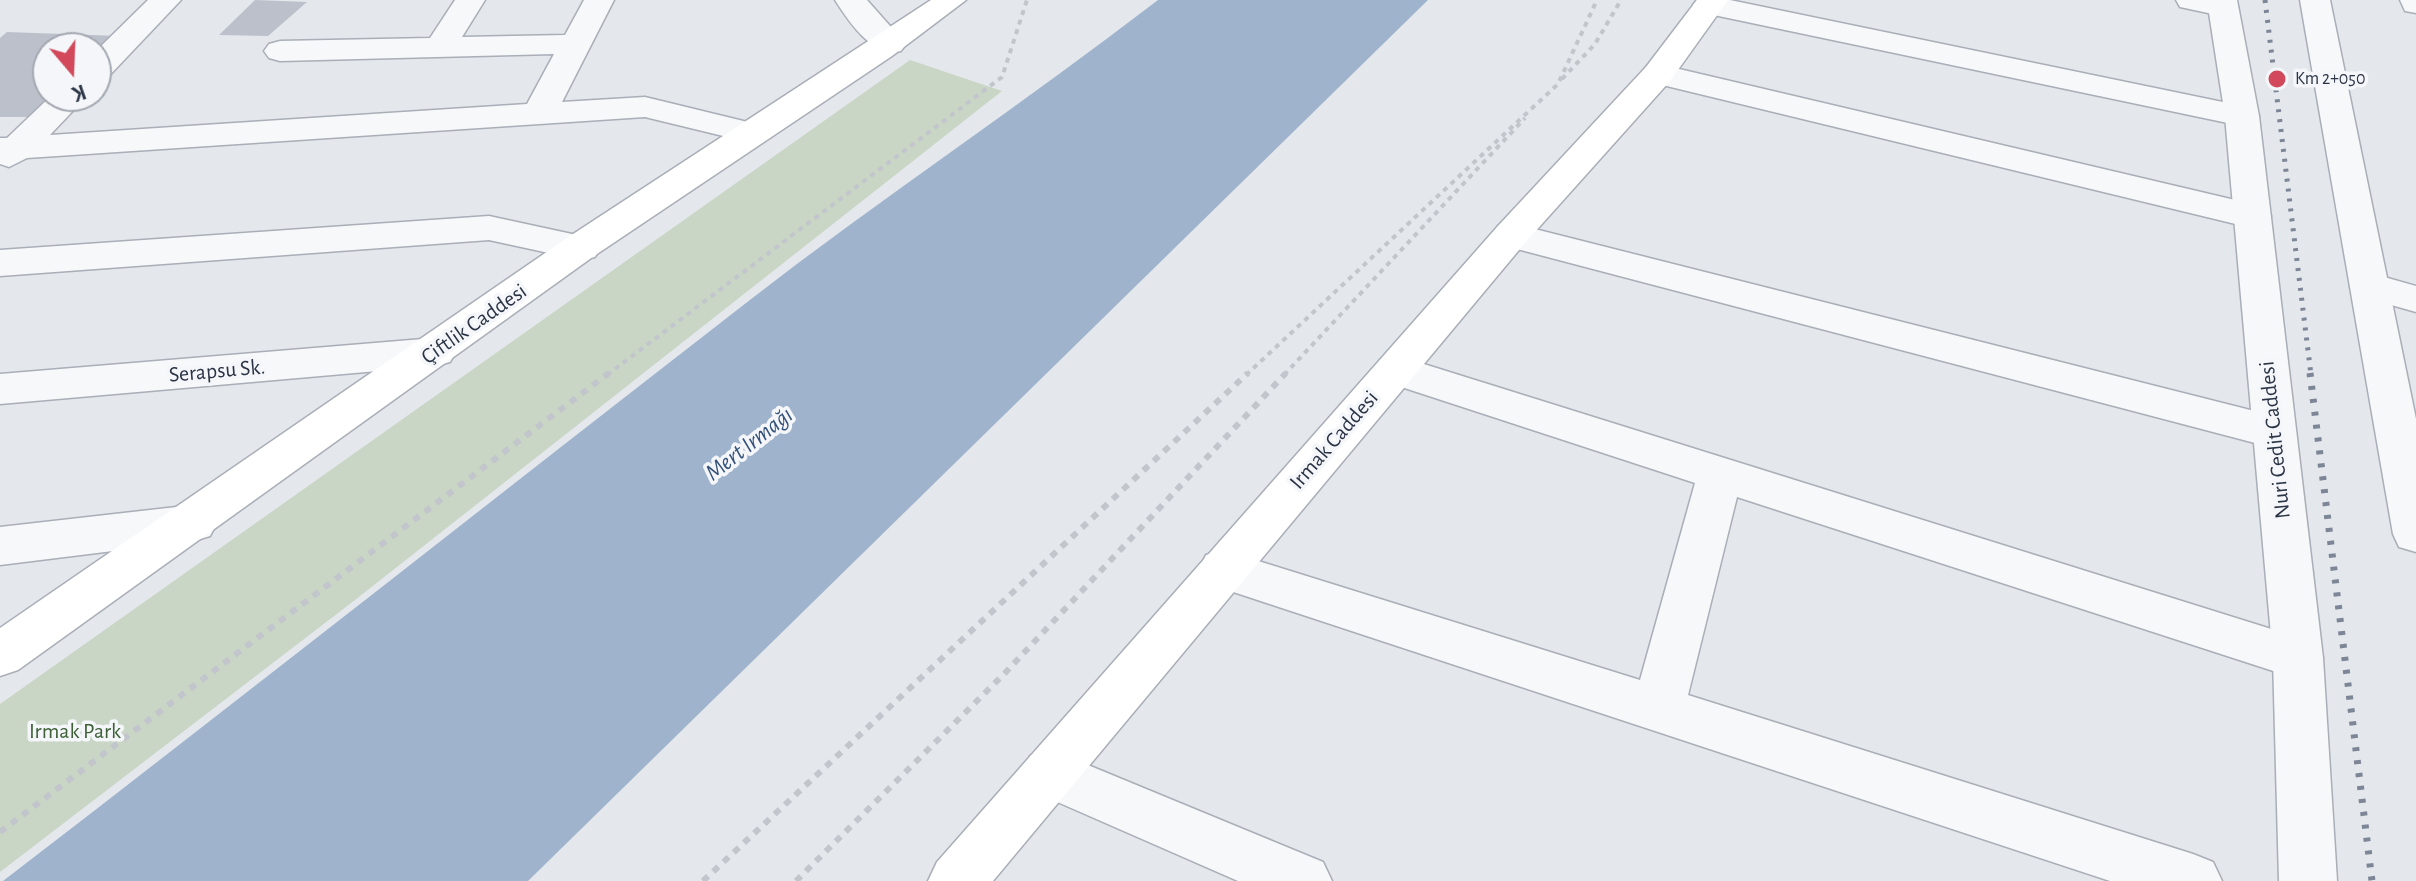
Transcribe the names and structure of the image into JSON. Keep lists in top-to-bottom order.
{
  "streets": {
    "main road": ["Çiftlik Caddesi", "Irmak Caddesi"],
    "street": ["Serapsu Sk.", "Nuri Cedit Caddesi"]
  },
  "crossings": [
    ["Çiftlik Caddesi", "Serapsu Sk."]
  ],
  "water": ["Mert Irmağı"],
  "parks": ["Irmak Park"],
  "places": ["Km 2+050"],
  "north": "bottom"
}
